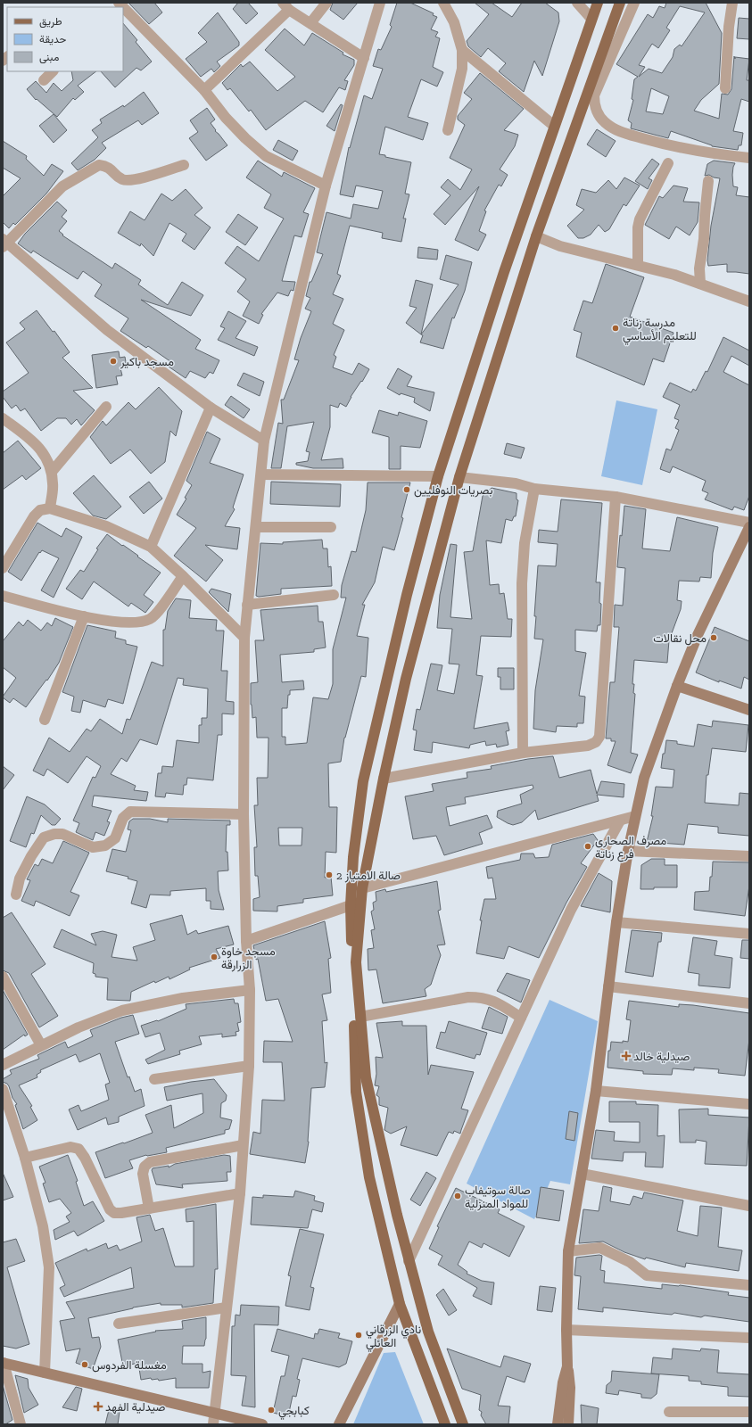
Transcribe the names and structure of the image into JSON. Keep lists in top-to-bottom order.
{
  "places": {
    "other": [
      "مدرسة زناتة للتعليم الأساسي",
      "مسجد باكير",
      "بصريات النوفليين",
      "محل نقالات",
      "مصرف الصحارى فرع زناتة",
      "صالة الامتياز 2",
      "مسجد خاوة الزرارقة",
      "صالة سوتيفاب للمواد المنزلية",
      "نادي الزرقاني العائلي",
      "مغسلة الفردوس",
      "كبابجي"
    ],
    "health": ["صيدلية خالد", "صيدلية الفهد"]
  },
  "legend": ["طريق", "حديقة", "مبنى"]
}
